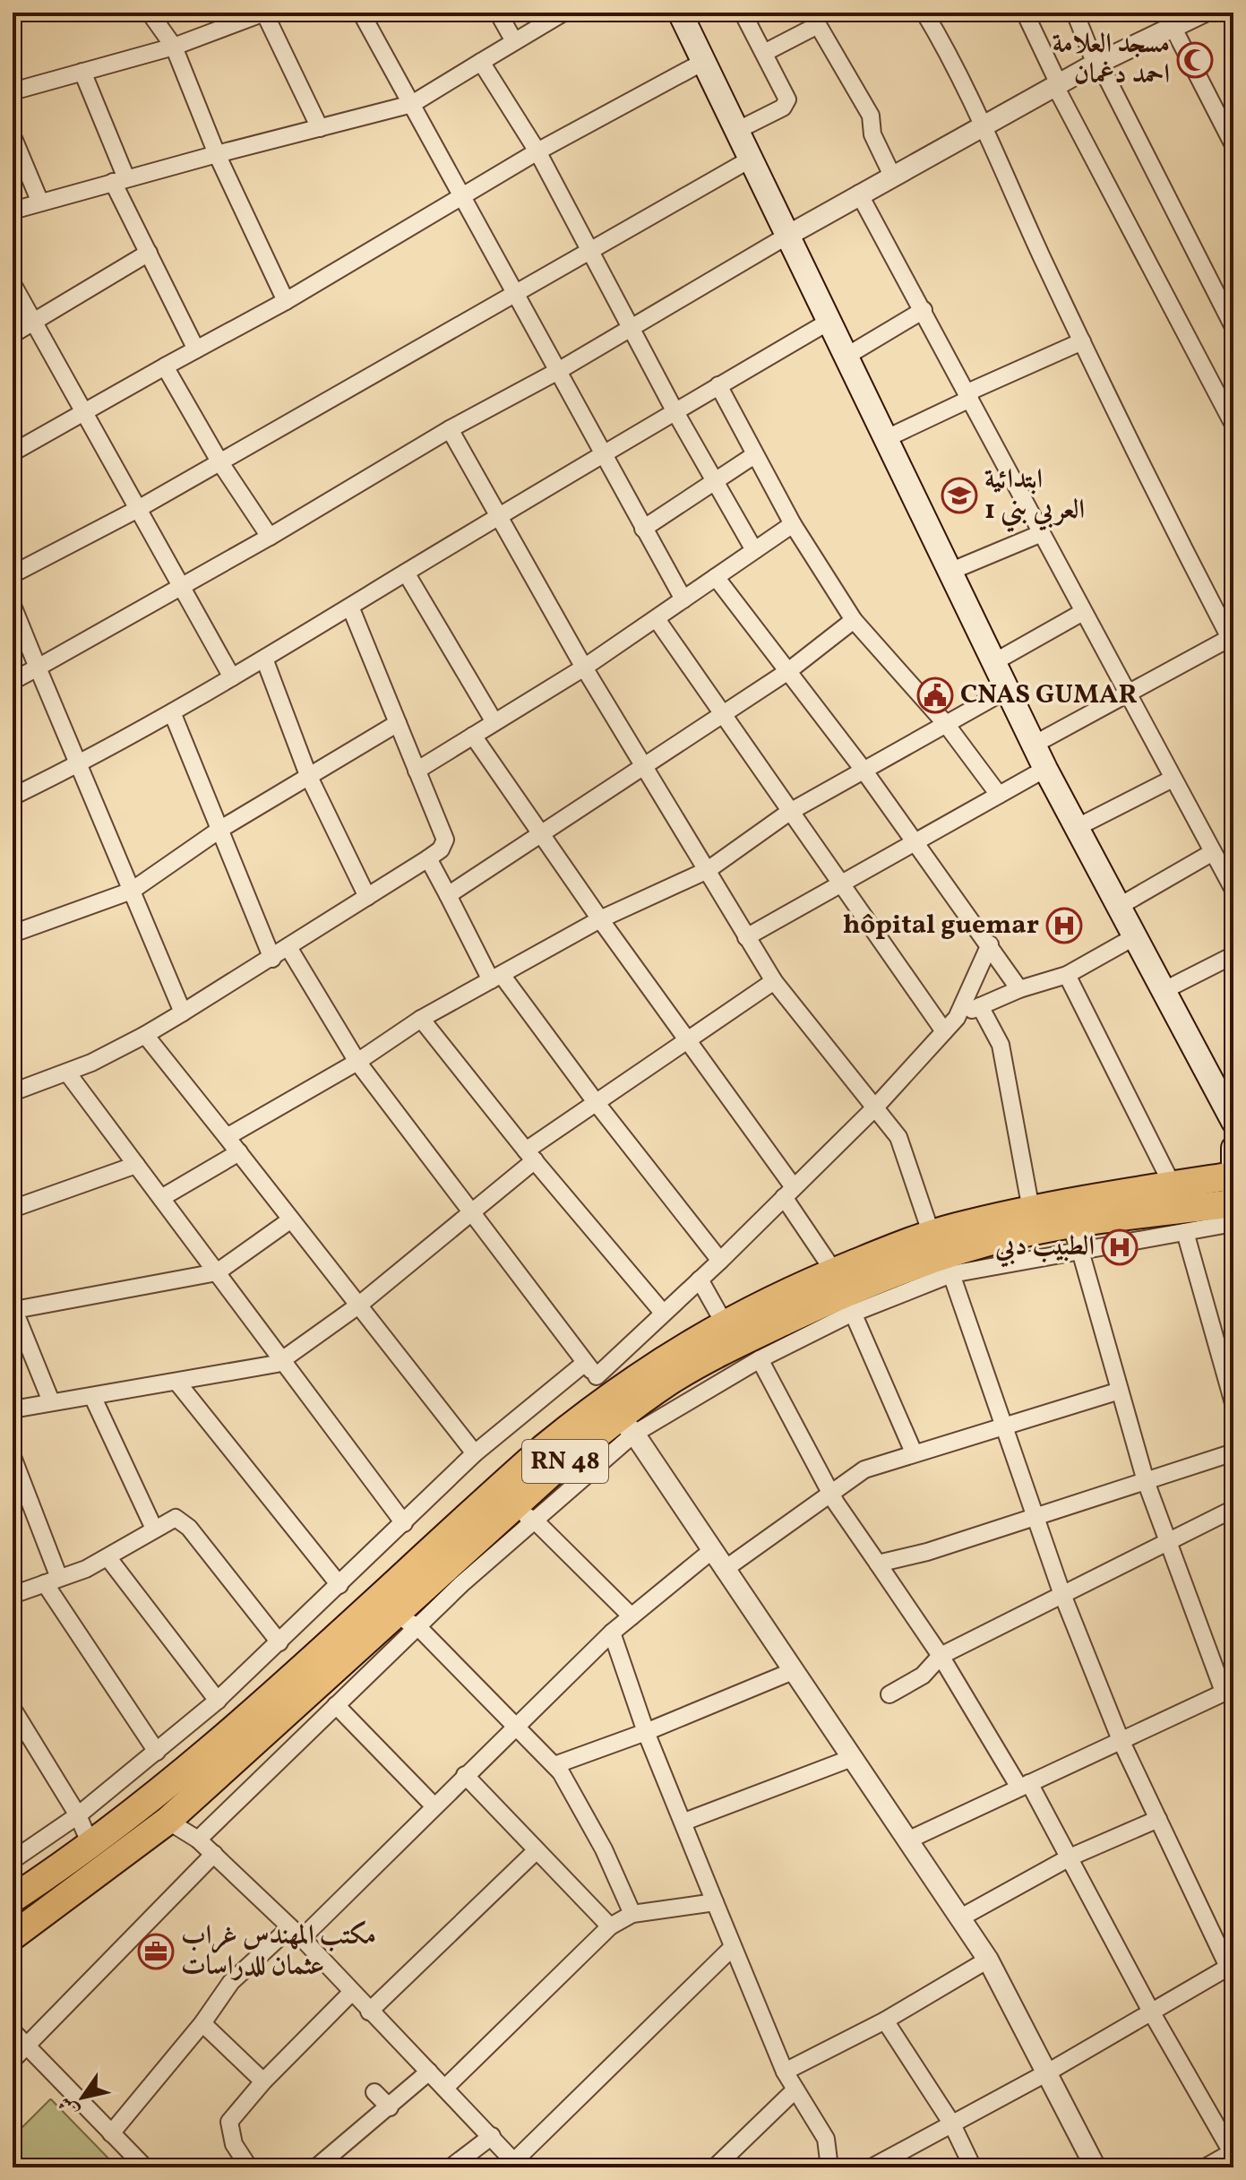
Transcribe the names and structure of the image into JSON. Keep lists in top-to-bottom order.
{
  "streets": {
    "highway": ["RN 48"]
  },
  "places": {
    "mosque": ["مسجد العلامة احمد دغمان"],
    "school or university": ["ابتدائية العربي بني 1"],
    "public building": ["CNAS GUMAR"],
    "hospital": ["hôpital guemar", "الطبيب دبي"],
    "office": ["مكتب المهندس غراب عثمان للدراسات"]
  },
  "north": "bottom left"
}
